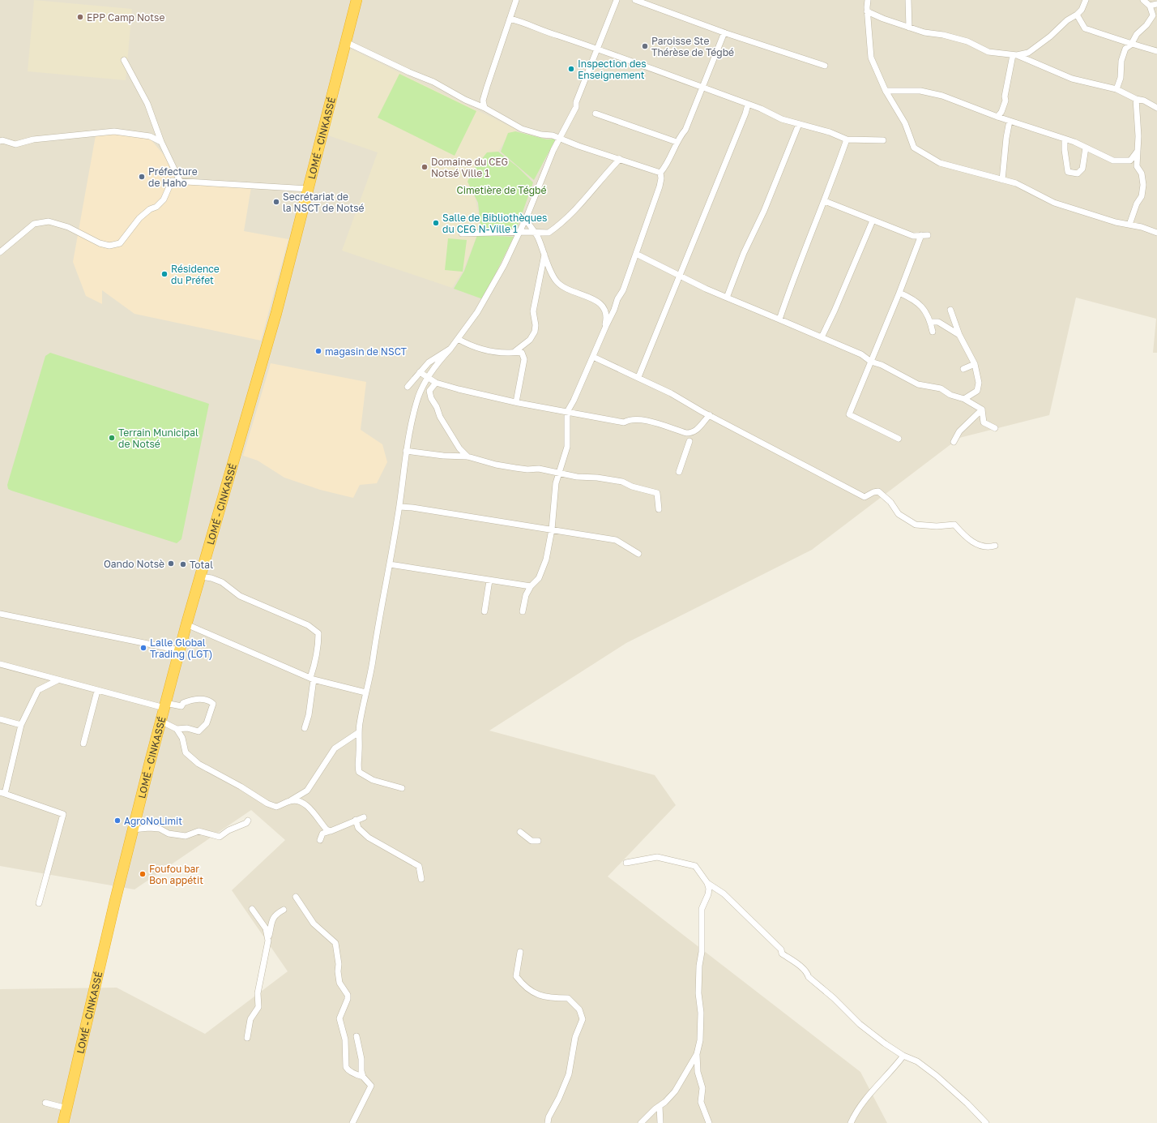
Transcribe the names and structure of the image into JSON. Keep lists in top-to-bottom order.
{
  "streets": {
    "highway": ["LOMÉ - CINKASSÉ"]
  },
  "parks": ["Cimetière de Tégbé"],
  "places": [
    "EPP Camp Notse",
    "Paroisse Ste Thérèse de Tégbé",
    "Inspection des Enseignement",
    "Domaine du CEG Notsé Ville 1",
    "Préfecture de Haho",
    "Secrétariat de la NSCT de Notsé",
    "Salle de Bibliothèques du CEG N-Ville 1",
    "Résidence du Préfet",
    "magasin de NSCT",
    "Terrain Municipal de Notsé",
    "Oando Notsè",
    "Total",
    "Lalle Global Trading (LGT)",
    "AgroNoLimit",
    "Foufou bar Bon appétit"
  ]
}
